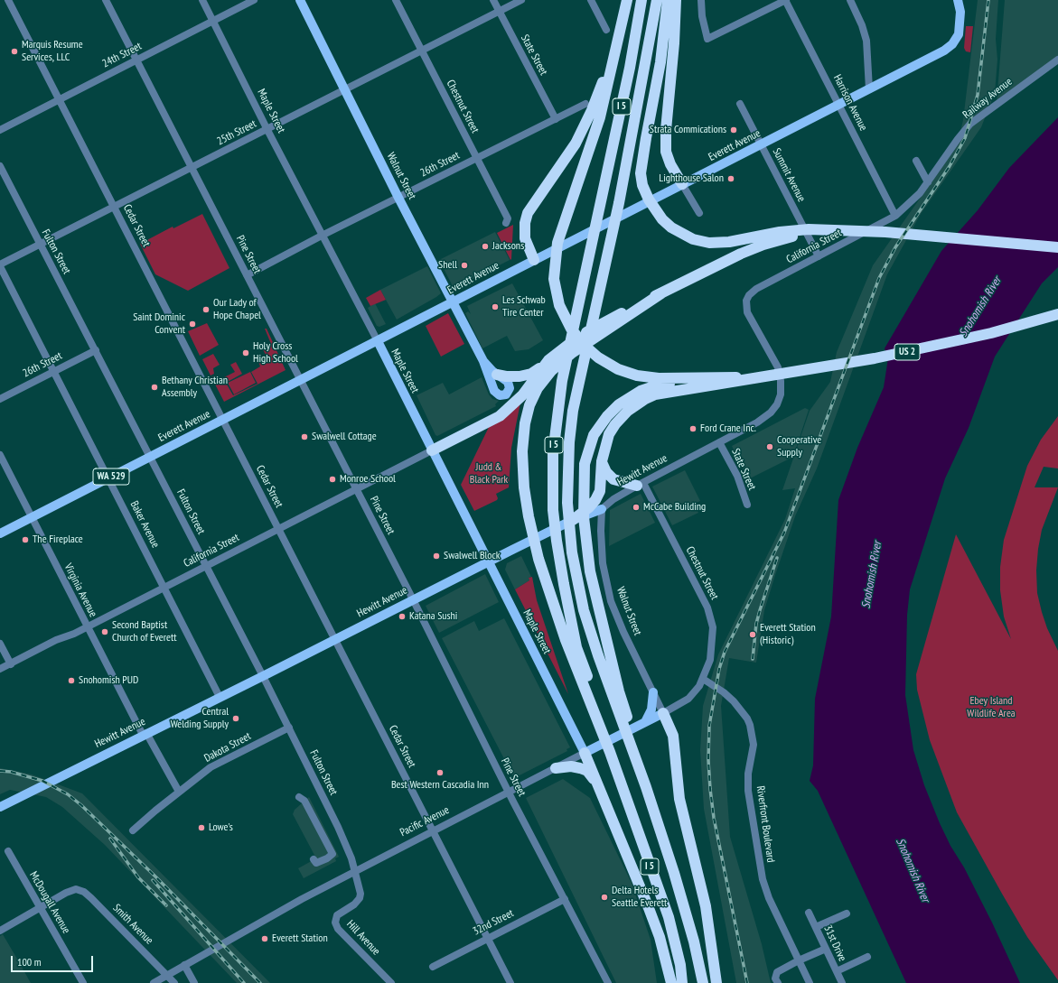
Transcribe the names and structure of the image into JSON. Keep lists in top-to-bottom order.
{
  "streets": {
    "highway": ["I 5", "US 2"],
    "main road": [
      "Maple Street",
      "Everett Avenue",
      "Walnut Street",
      "Hewitt Avenue",
      "WA 529",
      "Pacific Avenue"
    ],
    "street": [
      "24th Street",
      "State Street",
      "Railway Avenue",
      "Harrison Avenue",
      "Chestnut Street",
      "25th Street",
      "26th Street",
      "Summit Avenue",
      "Cedar Street",
      "California Street",
      "Fulton Street",
      "Pine Street",
      "Baker Avenue",
      "Virginia Avenue",
      "Dakota Street",
      "Riverfront Boulevard",
      "McDougall Avenue",
      "32nd Street",
      "Smith Avenue",
      "Hill Avenue",
      "31st Drive"
    ]
  },
  "crossings": [
    ["24th Street", "Maple Street"],
    ["24th Street", "Cedar Street"],
    ["24th Street", "Pine Street"],
    ["State Street", "25th Street"],
    ["State Street", "26th Street"],
    ["State Street", "Hewitt Avenue"],
    ["Railway Avenue", "Harrison Avenue"],
    ["Railway Avenue", "California Street"],
    ["Harrison Avenue", "Everett Avenue"],
    ["Harrison Avenue", "California Street"],
    ["Chestnut Street", "25th Street"],
    ["Chestnut Street", "26th Street"],
    ["Chestnut Street", "Hewitt Avenue"],
    ["Chestnut Street", "Pacific Avenue"],
    ["Chestnut Street", "Riverfront Boulevard"],
    ["Maple Street", "25th Street"],
    ["Maple Street", "Everett Avenue"],
    ["Maple Street", "26th Street"],
    ["Maple Street", "California Street"],
    ["Maple Street", "Hewitt Avenue"],
    ["Maple Street", "Pacific Avenue"],
    ["25th Street", "Walnut Street"],
    ["25th Street", "Cedar Street"],
    ["25th Street", "Fulton Street"],
    ["25th Street", "Pine Street"],
    ["25th Street", "Baker Avenue"],
    ["Everett Avenue", "Summit Avenue"],
    ["Everett Avenue", "Walnut Street"],
    ["Everett Avenue", "Cedar Street"],
    ["Everett Avenue", "Fulton Street"],
    ["Everett Avenue", "Pine Street"],
    ["Everett Avenue", "Baker Avenue"],
    ["Everett Avenue", "Virginia Avenue"],
    ["26th Street", "Walnut Street"],
    ["26th Street", "Fulton Street"],
    ["26th Street", "Pine Street"],
    ["26th Street", "Baker Avenue"],
    ["Summit Avenue", "California Street"],
    ["Walnut Street", "Hewitt Avenue"],
    ["Walnut Street", "Pacific Avenue"],
    ["Cedar Street", "California Street"],
    ["Cedar Street", "Hewitt Avenue"],
    ["Cedar Street", "Pacific Avenue"],
    ["Cedar Street", "32nd Street"],
    ["California Street", "Fulton Street"],
    ["California Street", "Pine Street"],
    ["California Street", "Hewitt Avenue"],
    ["California Street", "Baker Avenue"],
    ["California Street", "Virginia Avenue"],
    ["Fulton Street", "Hewitt Avenue"],
    ["Fulton Street", "Dakota Street"],
    ["Fulton Street", "Pacific Avenue"],
    ["Fulton Street", "Hill Avenue"],
    ["Pine Street", "Hewitt Avenue"],
    ["Pine Street", "Pacific Avenue"],
    ["Pine Street", "32nd Street"],
    ["Hewitt Avenue", "Baker Avenue"],
    ["Hewitt Avenue", "Virginia Avenue"],
    ["Pacific Avenue", "Riverfront Boulevard"],
    ["Pacific Avenue", "Hill Avenue"],
    ["McDougall Avenue", "Smith Avenue"]
  ],
  "water": ["Snohomish River"],
  "parks": ["Judd & Black Park", "Ebey Island Wildlife Area"],
  "places": [
    "Marquis Resume Services, LLC",
    "Strata Commications",
    "Lighthouse Salon",
    "Jacksons",
    "Shell",
    "Les Schwab Tire Center",
    "Our Lady of Hope Chapel",
    "Saint Dominic Convent",
    "Holy Cross High School",
    "Bethany Christian Assembly",
    "Ford Crane Inc.",
    "Swalwell Cottage",
    "Cooperative Supply",
    "Monroe School",
    "McCabe Building",
    "The Fireplace",
    "Swalwell Block",
    "Katana Sushi",
    "Second Baptist Church of Everett",
    "Everett Station (Historic)",
    "Snohomish PUD",
    "Central Welding Supply",
    "Best Western Cascadia Inn",
    "Lowe's",
    "Delta Hotels Seattle Everett",
    "Everett Station"
  ],
  "scale_bar": "100 m"
}
